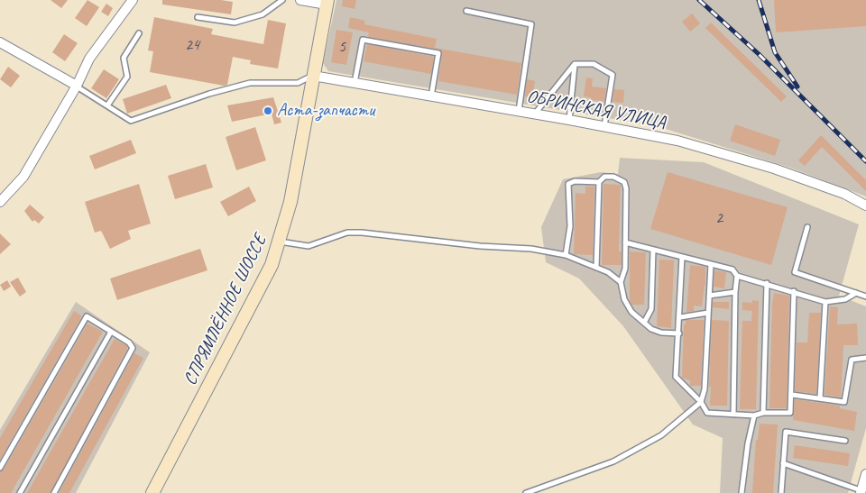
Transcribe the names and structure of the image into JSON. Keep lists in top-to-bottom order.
{
  "streets": {
    "main road": ["СПРЯМЛЁННОЕ ШОССЕ"],
    "street": ["ОБРИНСКАЯ УЛИЦА"]
  },
  "crossings": [
    ["ОБРИНСКАЯ УЛИЦА", "СПРЯМЛЁННОЕ ШОССЕ"]
  ],
  "places": ["Аста-запчасти"],
  "house_numbers": ["24", "5", "2"]
}
